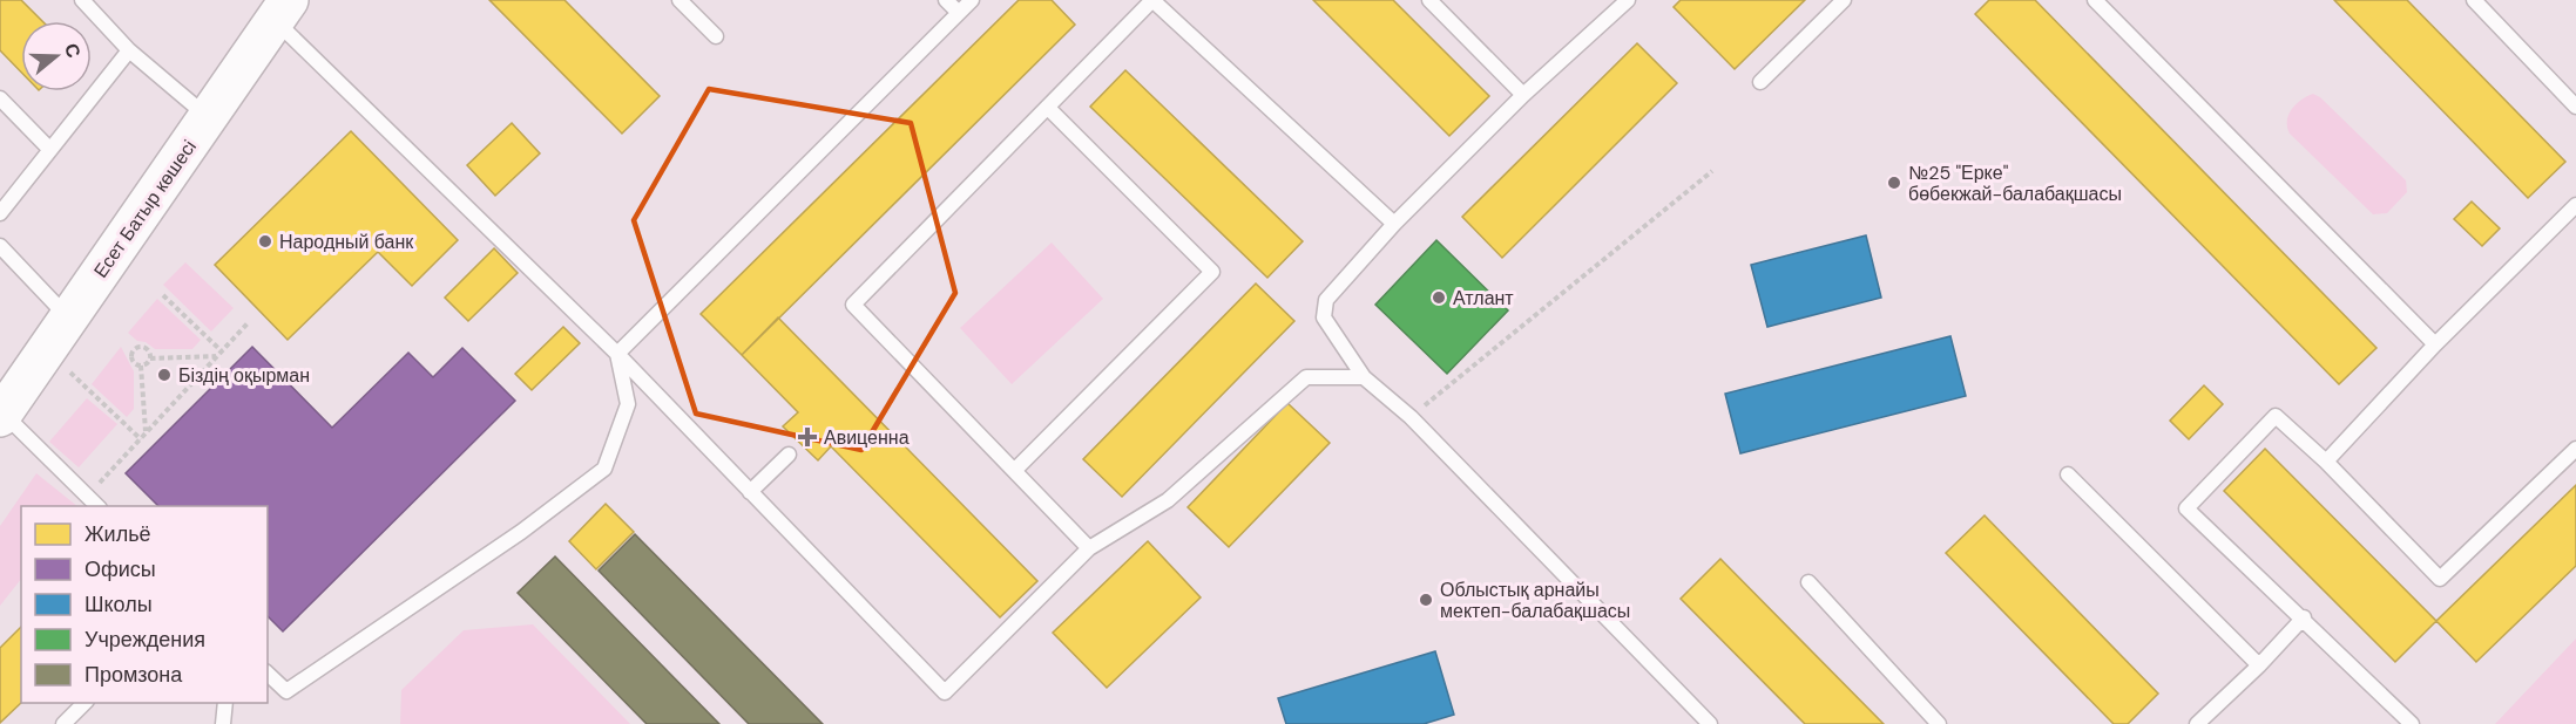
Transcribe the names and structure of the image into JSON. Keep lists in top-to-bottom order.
{
  "streets": {
    "street": ["Есет Батыр көшесі"]
  },
  "places": {
    "other": [
      "№25 \"Ерке\" бөбекжай-балабақшасы",
      "Народный банк",
      "Атлант",
      "Біздің оқырман",
      "Облыстық арнайы мектеп-балабақшасы"
    ],
    "health": ["Авиценна"]
  },
  "legend": [
    "Жильё",
    "Офисы",
    "Школы",
    "Учреждения",
    "Промзона"
  ],
  "north": "right"
}
